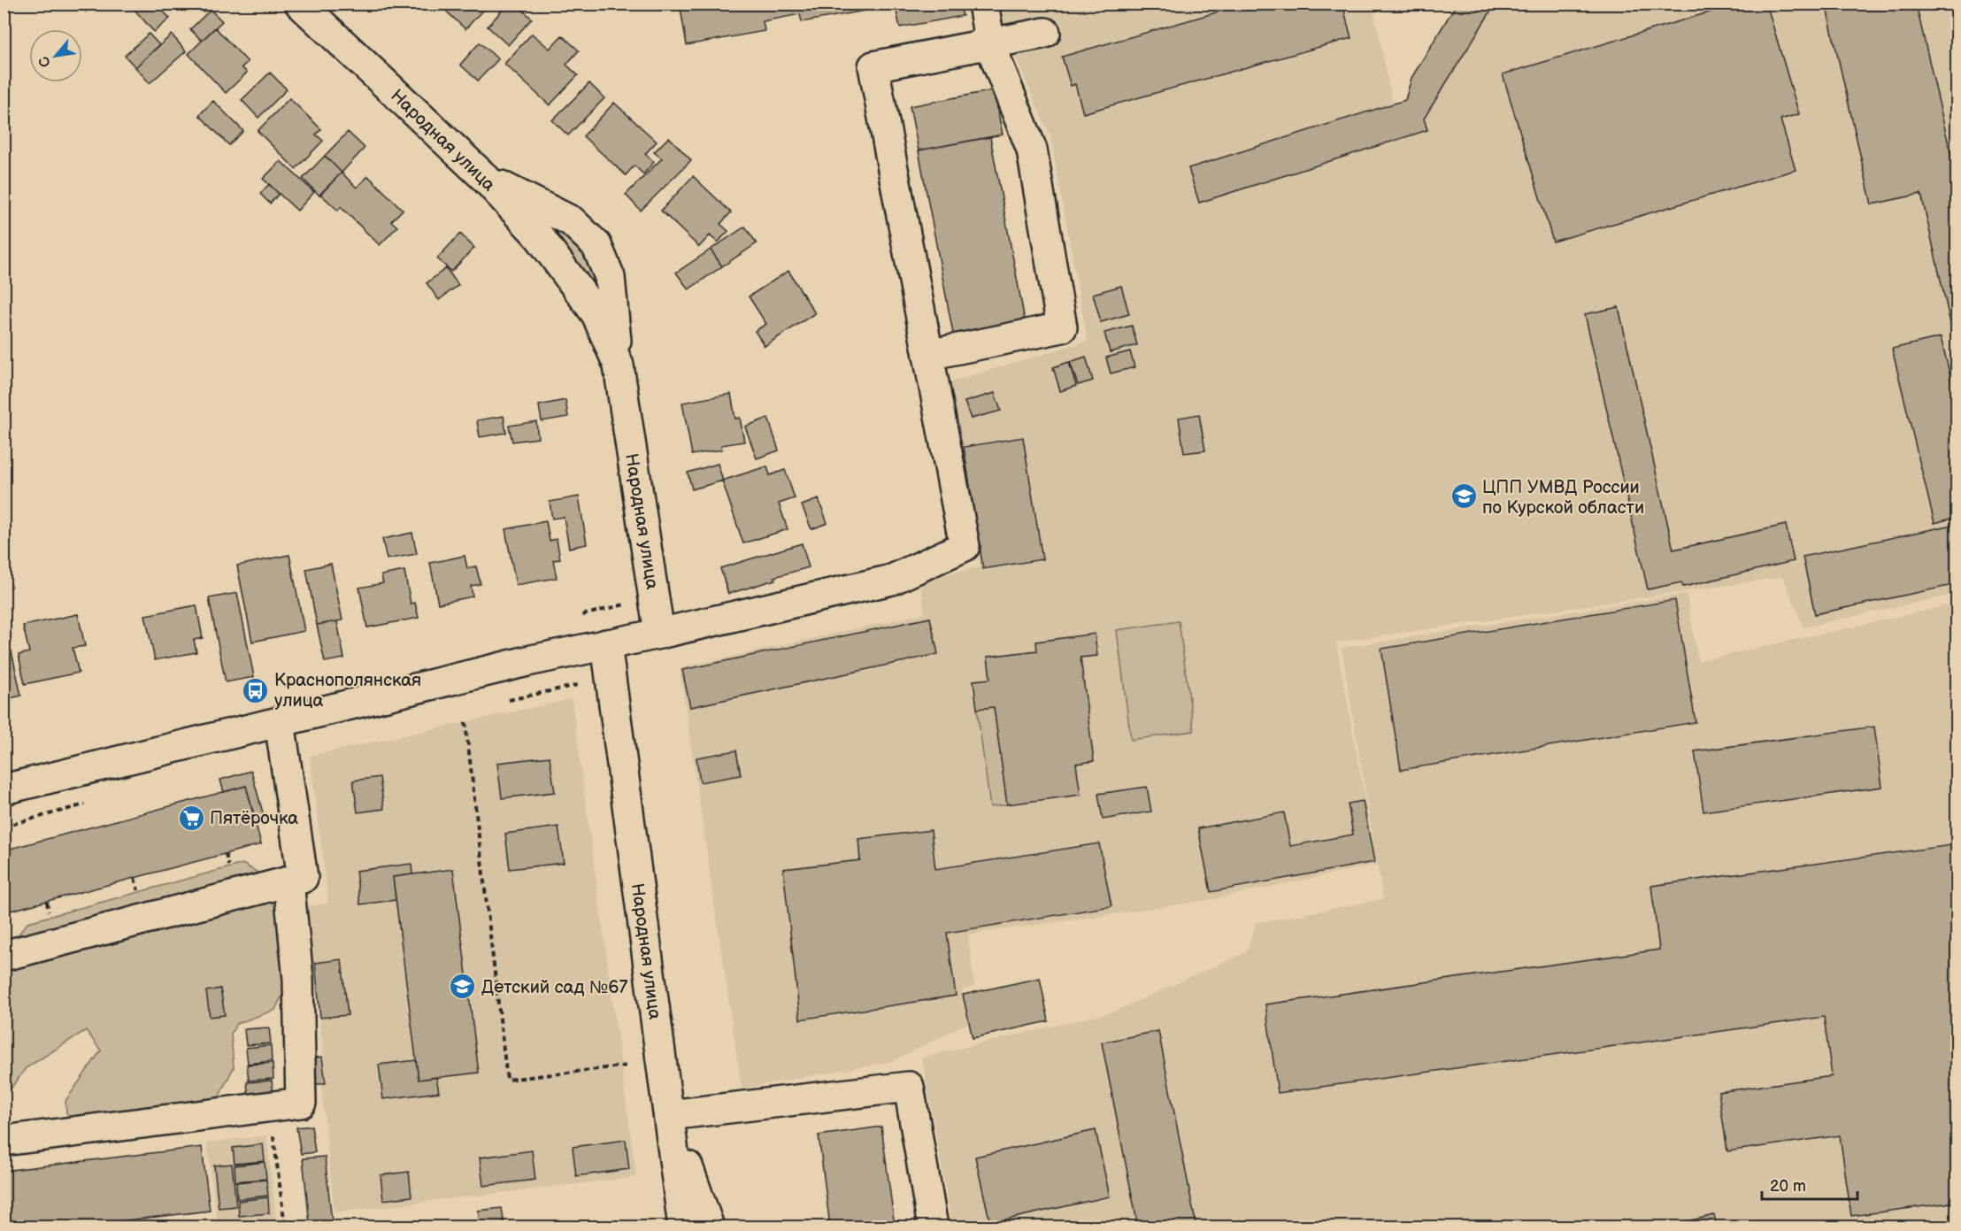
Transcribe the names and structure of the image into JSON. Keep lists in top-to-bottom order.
{
  "streets": {
    "street": ["Народная улица"]
  },
  "places": {
    "school or university": ["ЦПП УМВД России по Курской области", "Детский сад №67"],
    "bus stop": ["Краснополянская улица"],
    "supermarket": ["Пятёрочка"]
  },
  "scale_bar": "20 m",
  "north": "bottom left"
}
